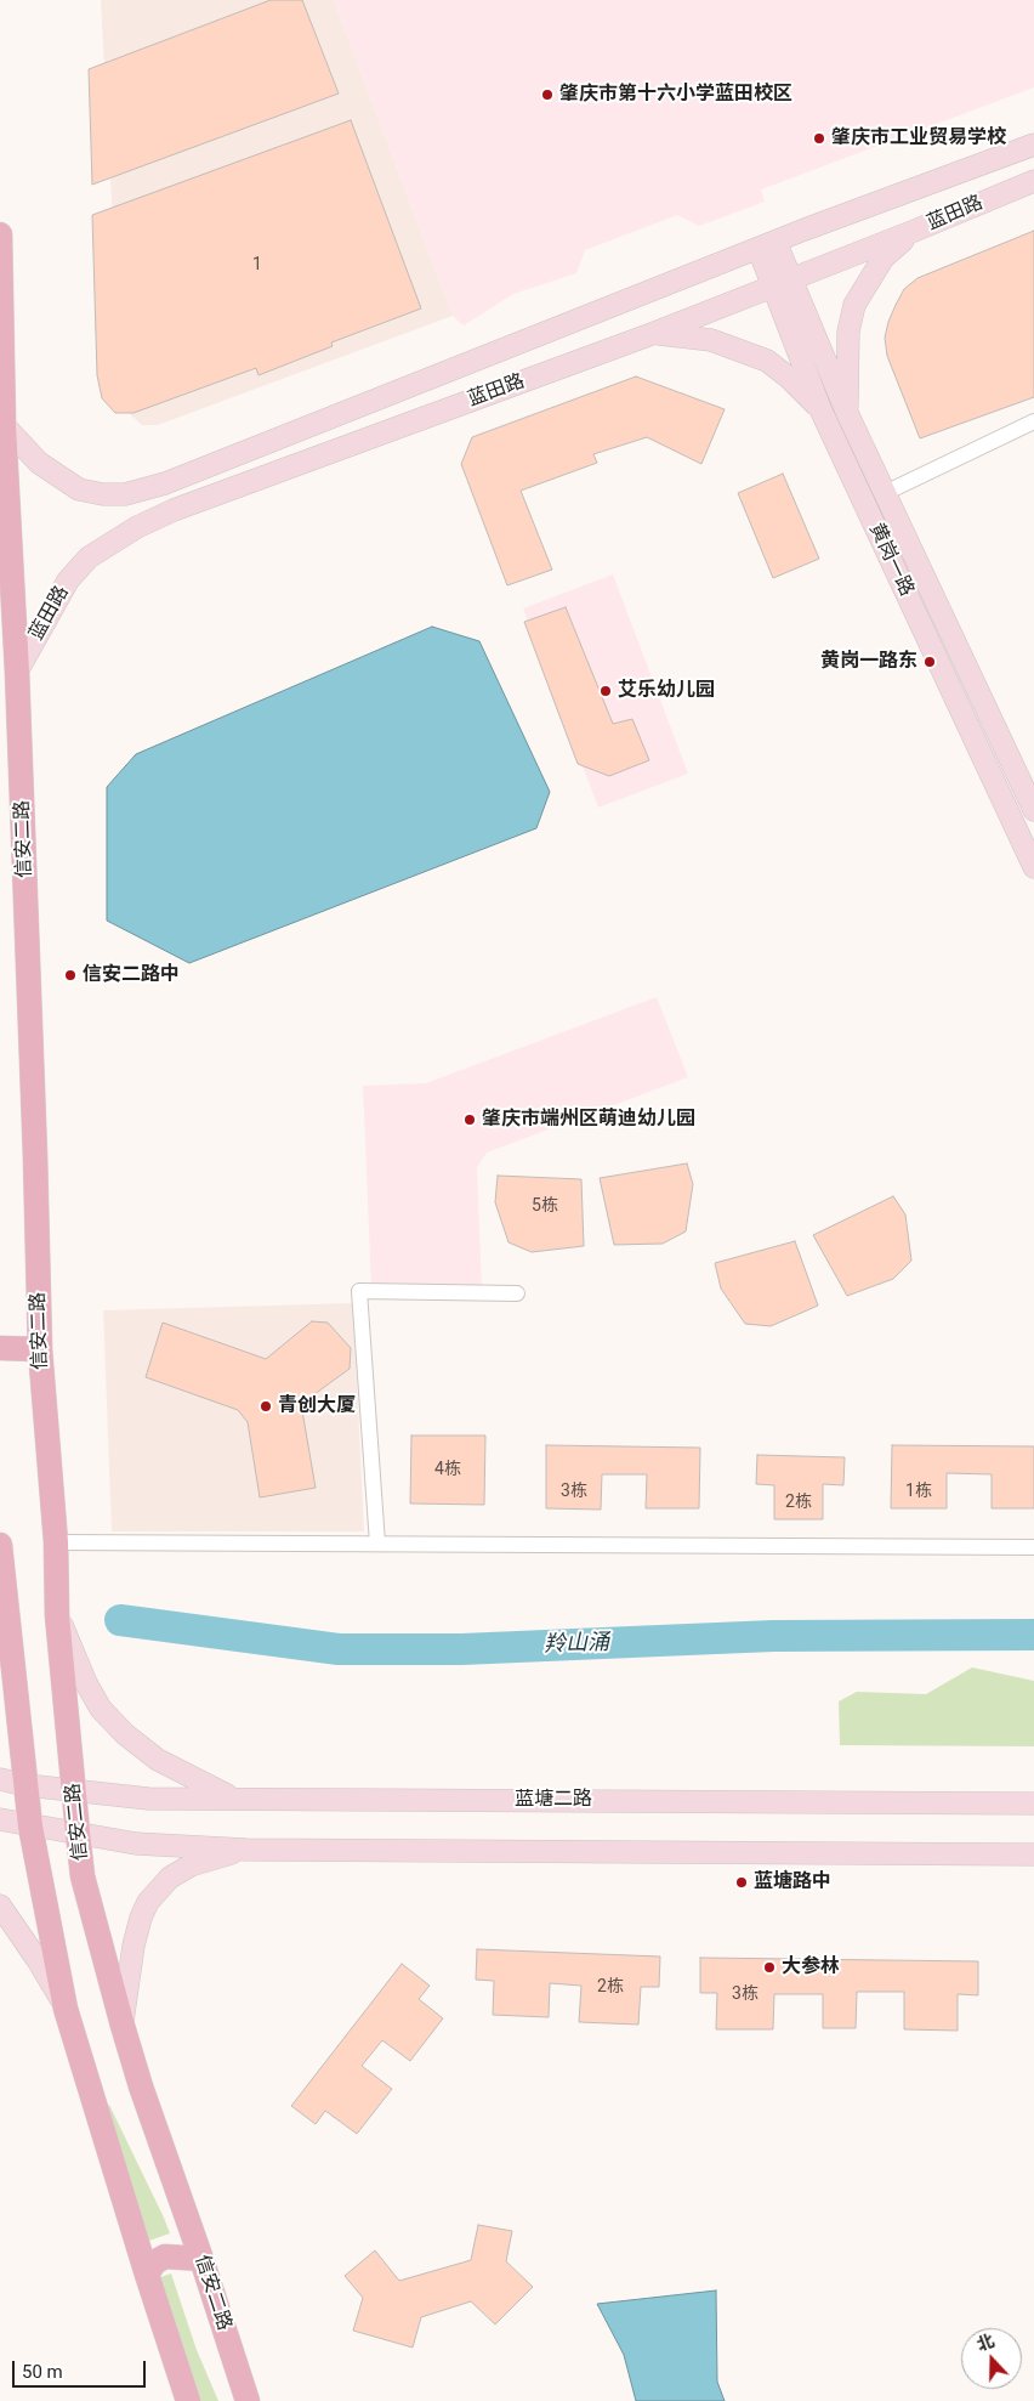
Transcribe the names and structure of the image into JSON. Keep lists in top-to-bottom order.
{
  "streets": {
    "main road": [
      "蓝田路",
      "黄岗一路",
      "信安二路",
      "蓝塘二路"
    ]
  },
  "crossings": [
    ["蓝田路", "黄岗一路"],
    ["蓝田路", "信安二路"],
    ["信安二路", "蓝塘二路"]
  ],
  "water": ["羚山涌"],
  "places": [
    "肇庆市第十六小学蓝田校区",
    "肇庆市工业贸易学校",
    "黄岗一路东",
    "艾乐幼儿园",
    "信安二路中",
    "肇庆市端州区萌迪幼儿园",
    "青创大厦",
    "蓝塘路中",
    "大参林"
  ],
  "house_numbers": [
    "1",
    "5栋",
    "4栋",
    "3栋",
    "1栋",
    "2栋",
    "2栋",
    "3栋"
  ],
  "scale_bar": "50 m",
  "north": "top"
}
